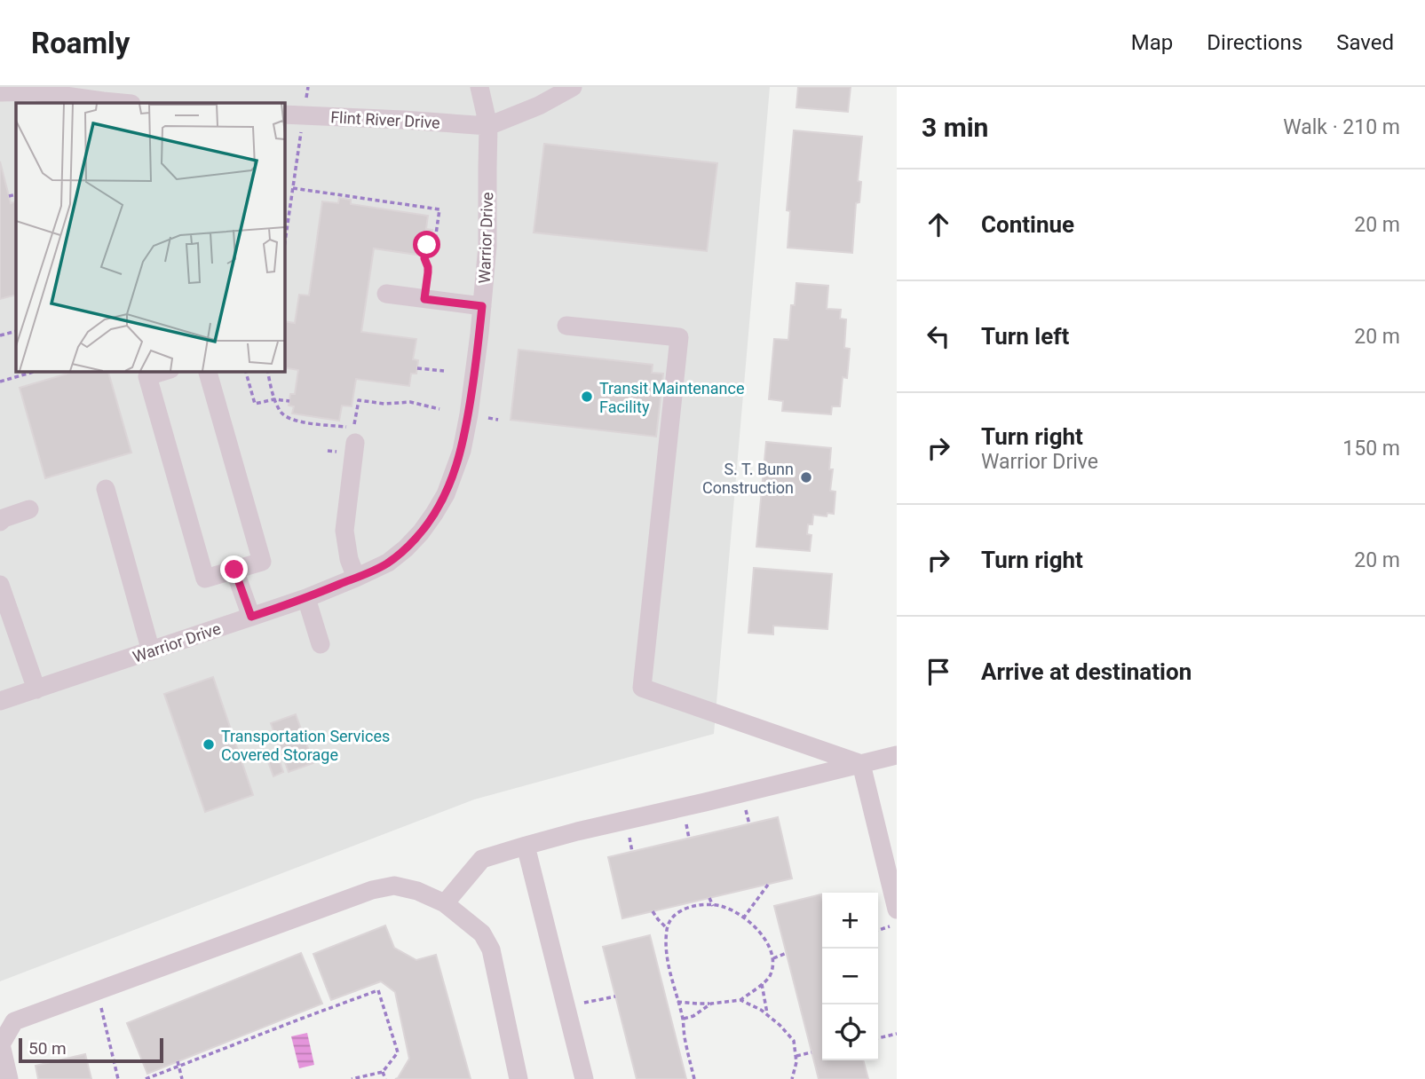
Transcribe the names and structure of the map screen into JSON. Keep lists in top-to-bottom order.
{
  "streets": {
    "street": ["Flint River Drive", "Warrior Drive"]
  },
  "crossings": [
    ["Flint River Drive", "Warrior Drive"]
  ],
  "places": ["Transit Maintenance Facility", "S. T. Bunn Construction", "Transportation Services Covered Storage"],
  "scale_bar": "50 m",
  "page": {
    "header": "Roamly",
    "nav": ["Map", "Directions", "Saved"],
    "heading": ["3 min", "Walk · 210 m"],
    "list": [
      ["Continue", "20 m"],
      ["Turn left", "20 m"],
      ["Turn right", "Warrior Drive", "150 m"],
      ["Turn right", "20 m"],
      "Arrive at destination"
    ],
    "map_buttons": ["+", "−"],
    "scale": "50 m"
  }
}
